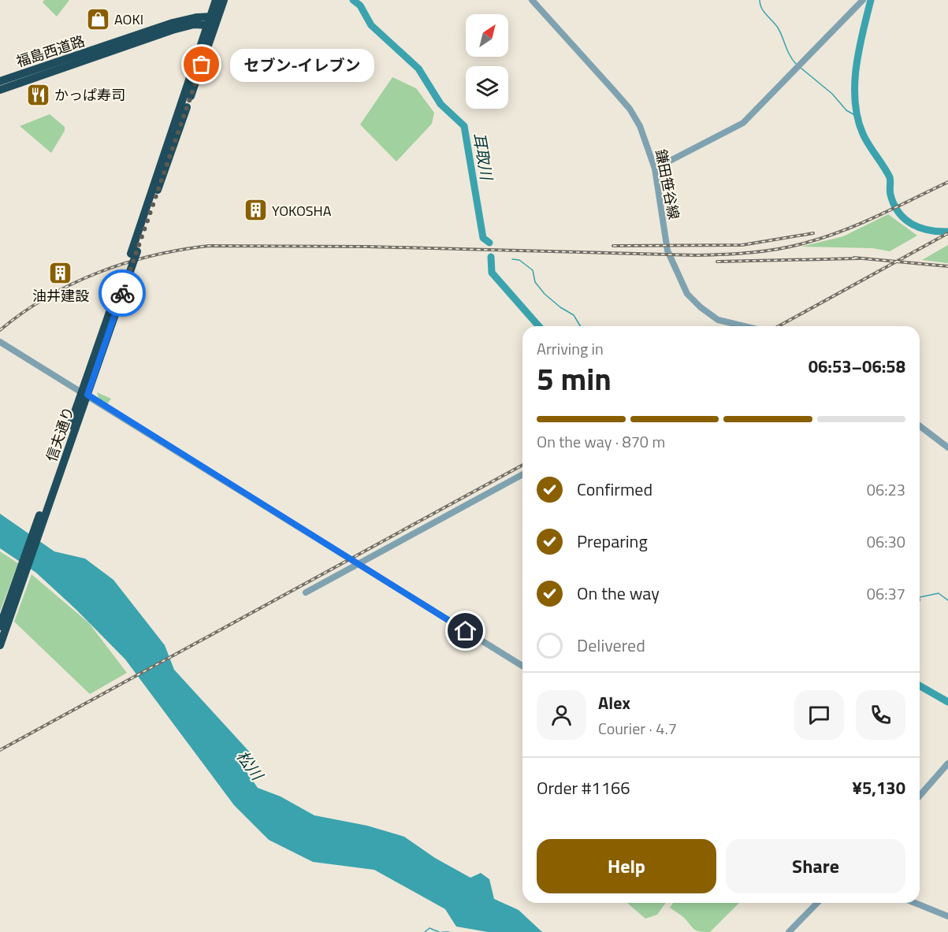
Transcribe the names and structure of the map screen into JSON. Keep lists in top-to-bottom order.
{
  "streets": {
    "highway": ["福島西道路", "信夫通り"],
    "street": ["鎌田笹谷線"]
  },
  "crossings": [
    ["福島西道路", "信夫通り"]
  ],
  "water": ["耳取川", "松川"],
  "places": {
    "shop": ["AOKI"],
    "other": ["セブン-イレブン"],
    "restaurant": ["かっぱ寿司"],
    "building": ["YOKOSHA", "油井建設"]
  },
  "north": "top right",
  "page": {
    "bubble": "セブン-イレブン",
    "heading": ["5 min", "Arriving in", "06:53–06:58"],
    "panel": [
      "Alex",
      "Courier · 4.7",
      "Order #1166",
      "¥5,130"
    ],
    "bar": "On the way · 870 m",
    "list": [
      ["Confirmed", "06:23"],
      ["Preparing", "06:30"],
      ["On the way", "06:37"],
      "Delivered"
    ],
    "buttons": ["Help", "Share"]
  }
}
